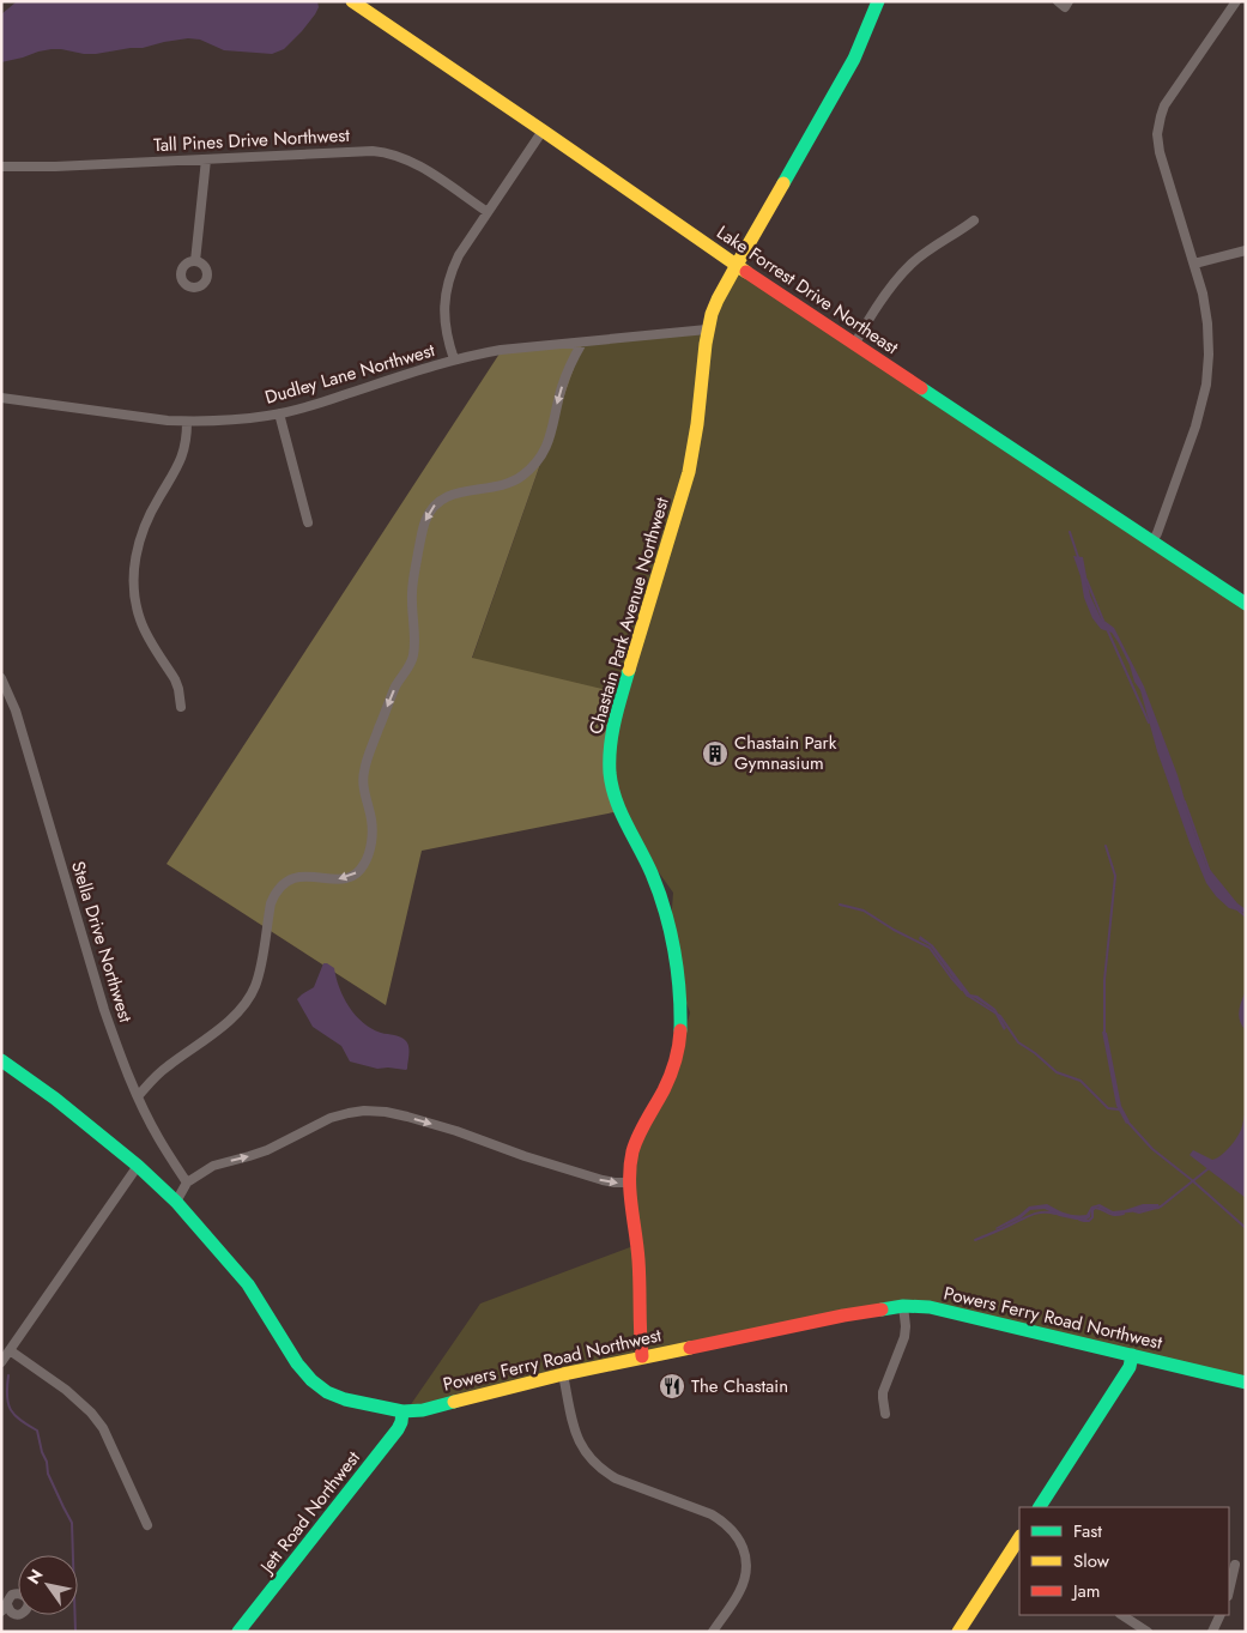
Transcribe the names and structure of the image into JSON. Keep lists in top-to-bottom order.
{
  "streets": {
    "street": [
      "Tall Pines Drive Northwest",
      "Lake Forrest Drive Northeast",
      "Dudley Lane Northwest",
      "Chastain Park Avenue Northwest",
      "Stella Drive Northwest",
      "Powers Ferry Road Northwest",
      "Jett Road Northwest"
    ]
  },
  "crossings": [
    ["Lake Forrest Drive Northeast", "Chastain Park Avenue Northwest"],
    ["Dudley Lane Northwest", "Chastain Park Avenue Northwest"],
    ["Chastain Park Avenue Northwest", "Powers Ferry Road Northwest"],
    ["Powers Ferry Road Northwest", "Jett Road Northwest"]
  ],
  "places": {
    "building": ["Chastain Park Gymnasium"],
    "restaurant": ["The Chastain"]
  },
  "legend": ["Fast", "Slow", "Jam"],
  "north": "top left"
}
